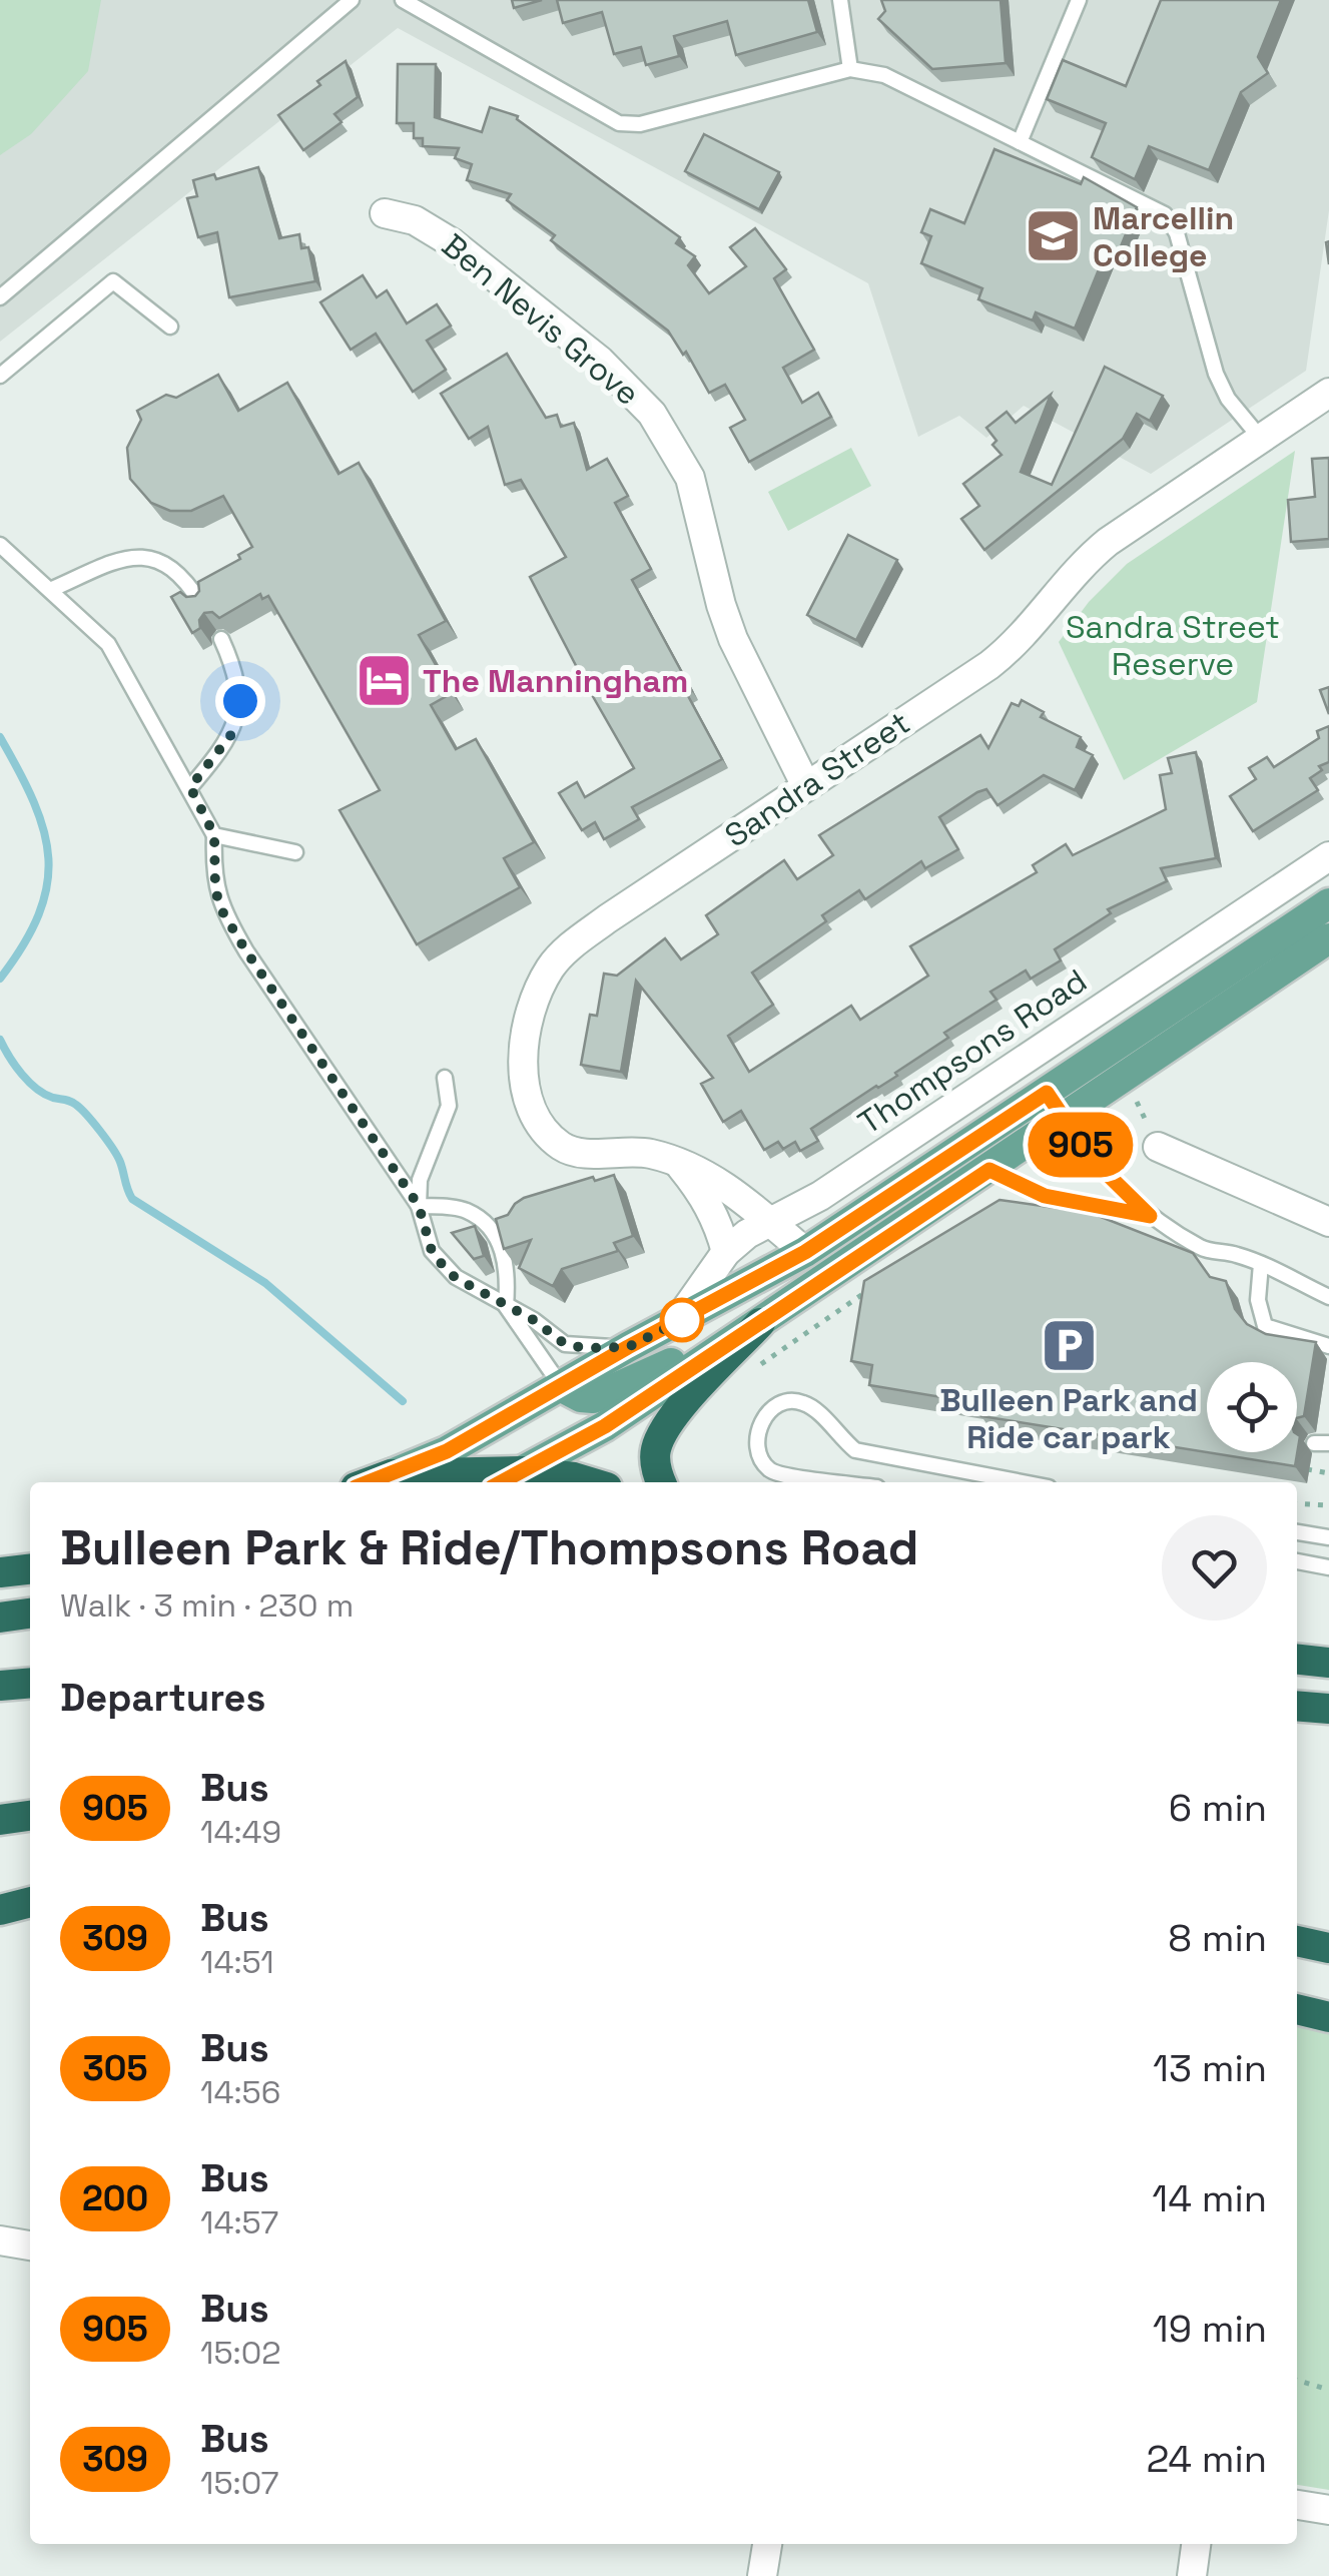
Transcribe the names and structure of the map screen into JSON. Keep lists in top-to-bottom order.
{
  "streets": {
    "highway": ["Thompsons Road"],
    "street": ["Ben Nevis Grove", "Sandra Street"]
  },
  "crossings": [
    ["Ben Nevis Grove", "Sandra Street"],
    ["Sandra Street", "Thompsons Road"]
  ],
  "parks": ["Sandra Street Reserve"],
  "places": {
    "school or university": ["Marcellin College"],
    "hotel": ["The Manningham"],
    "parking": ["Bulleen Park and Ride car park"]
  },
  "lines": ["bus line 905"],
  "page": {
    "on_map": "905",
    "heading": [
      ["Bulleen Park & Ride/Thompsons Road", "Walk · 3 min · 230 m"],
      "Departures"
    ],
    "list": [
      {
        "mark": "905",
        "name": "Bus",
        "note": "14:49",
        "value": "6 min"
      },
      {
        "mark": "309",
        "name": "Bus",
        "note": "14:51",
        "value": "8 min"
      },
      {
        "mark": "305",
        "name": "Bus",
        "note": "14:56",
        "value": "13 min"
      },
      {
        "mark": "200",
        "name": "Bus",
        "note": "14:57",
        "value": "14 min"
      },
      {
        "mark": "905",
        "name": "Bus",
        "note": "15:02",
        "value": "19 min"
      },
      {
        "mark": "309",
        "name": "Bus",
        "note": "15:07",
        "value": "24 min"
      }
    ]
  }
}
